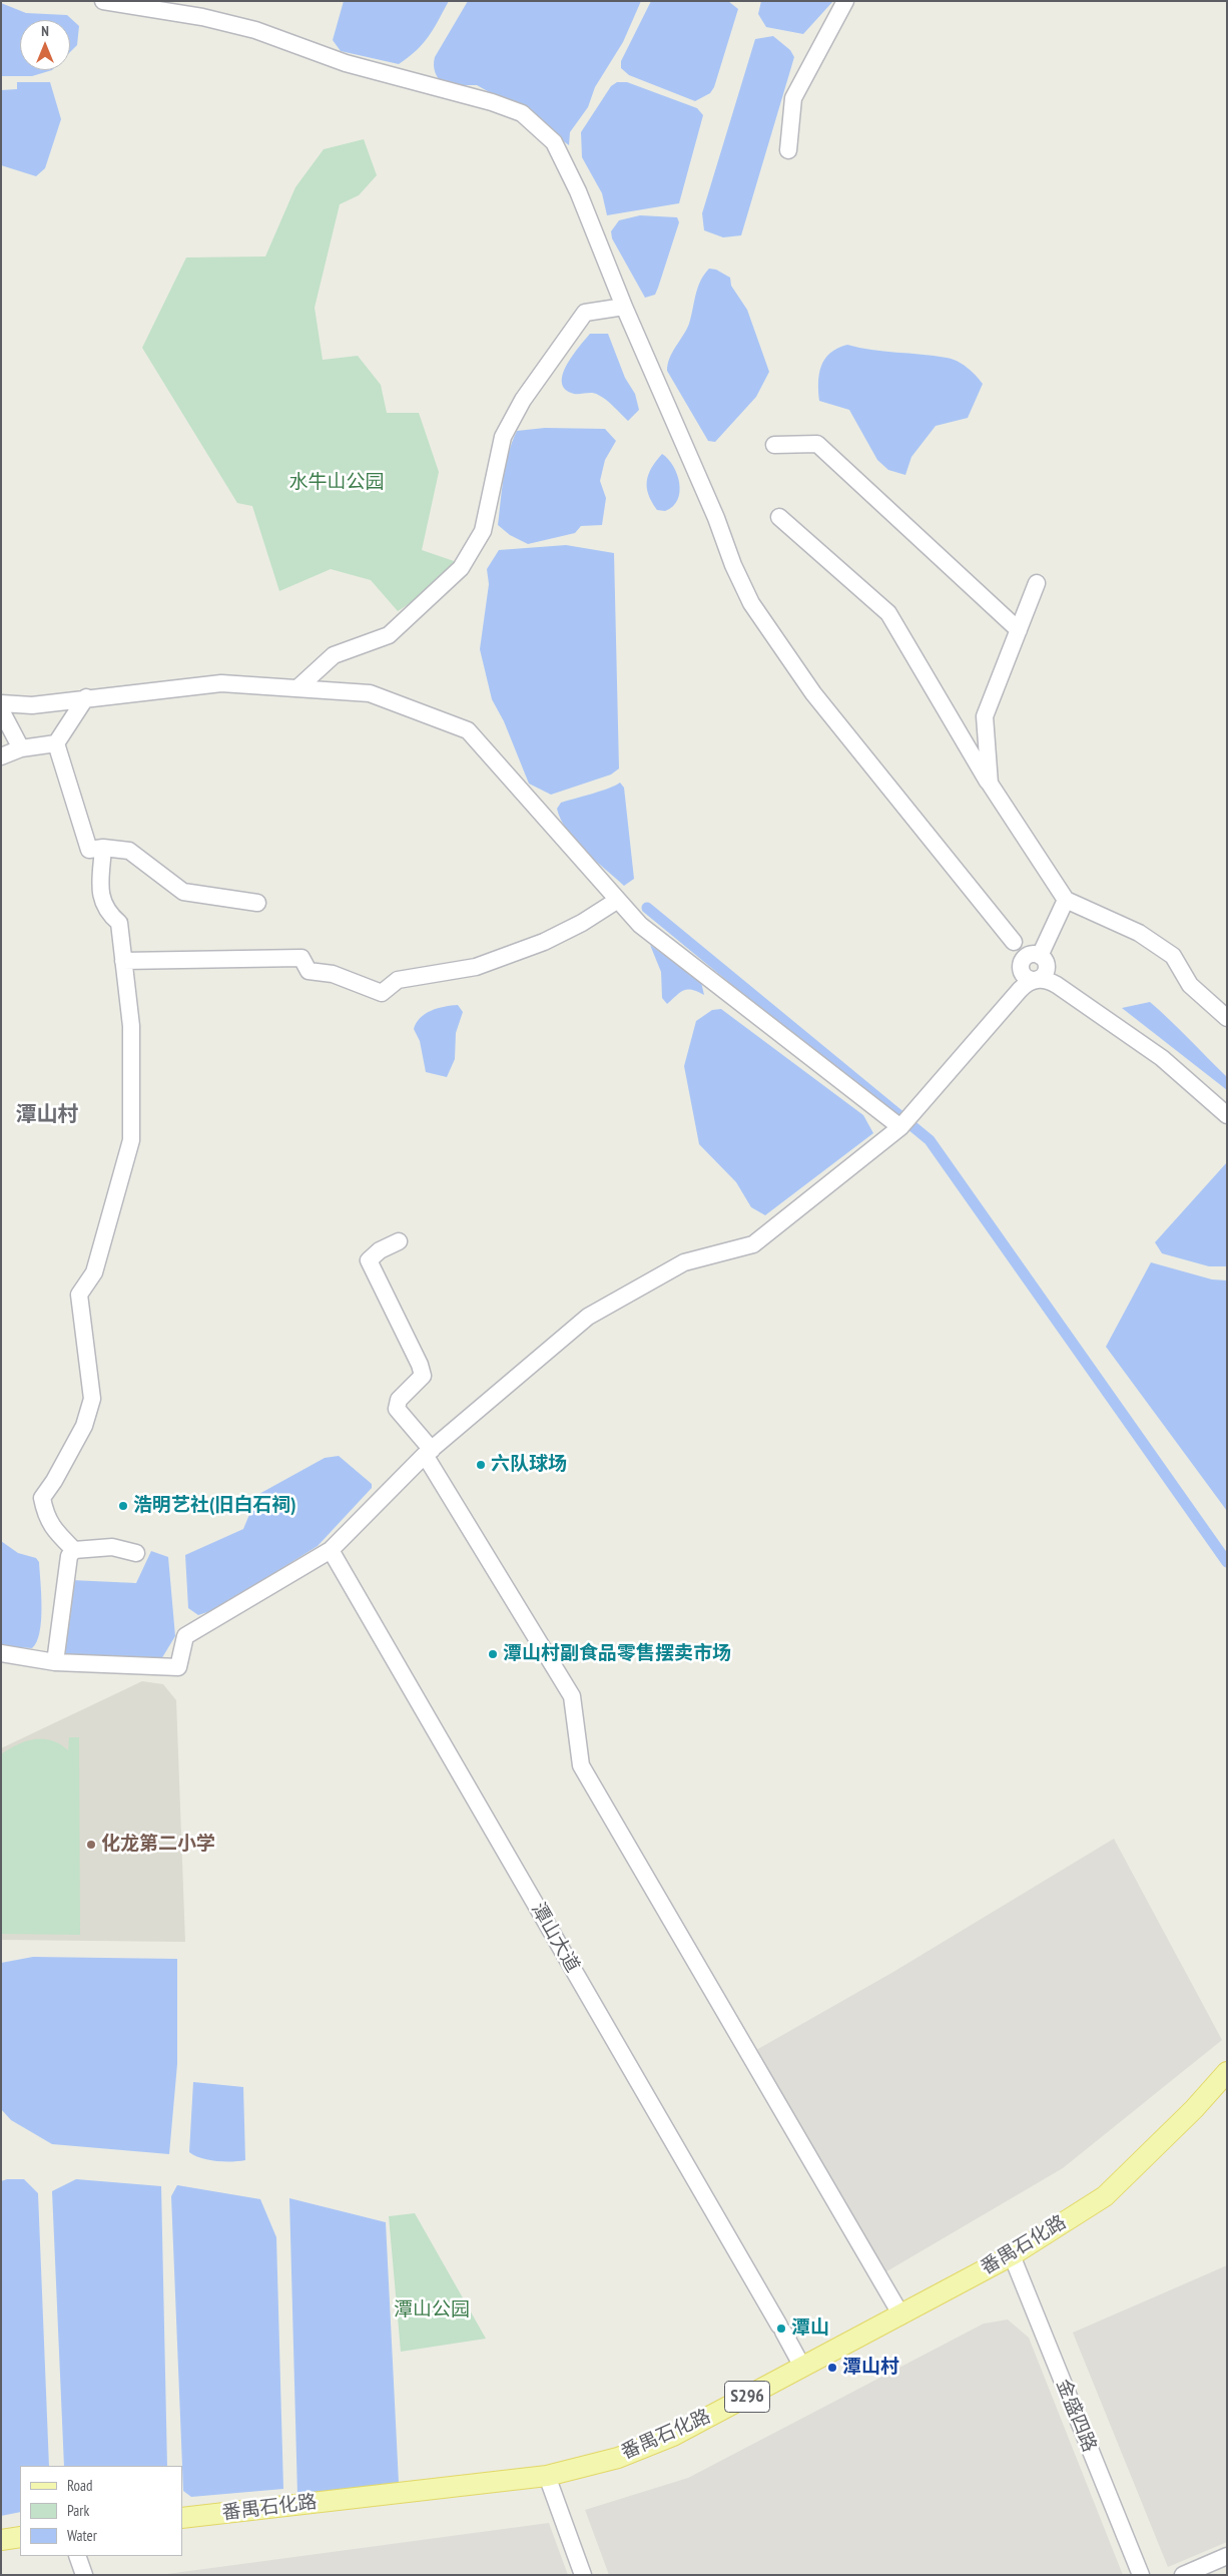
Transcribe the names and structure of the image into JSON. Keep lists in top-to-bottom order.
{
  "streets": {
    "main road": ["番禺石化路", "S296"],
    "street": ["潭山大道", "金盛四路"]
  },
  "crossings": [
    ["潭山大道", "番禺石化路"],
    ["番禺石化路", "金盛四路"]
  ],
  "districts": ["潭山村"],
  "parks": ["水牛山公园", "潭山公园"],
  "places": [
    "六队球场",
    "浩明艺社(旧白石祠)",
    "潭山村副食品零售摆卖市场",
    "化龙第二小学",
    "潭山",
    "潭山村"
  ],
  "legend": ["Road", "Park", "Water"],
  "north": "top"
}
